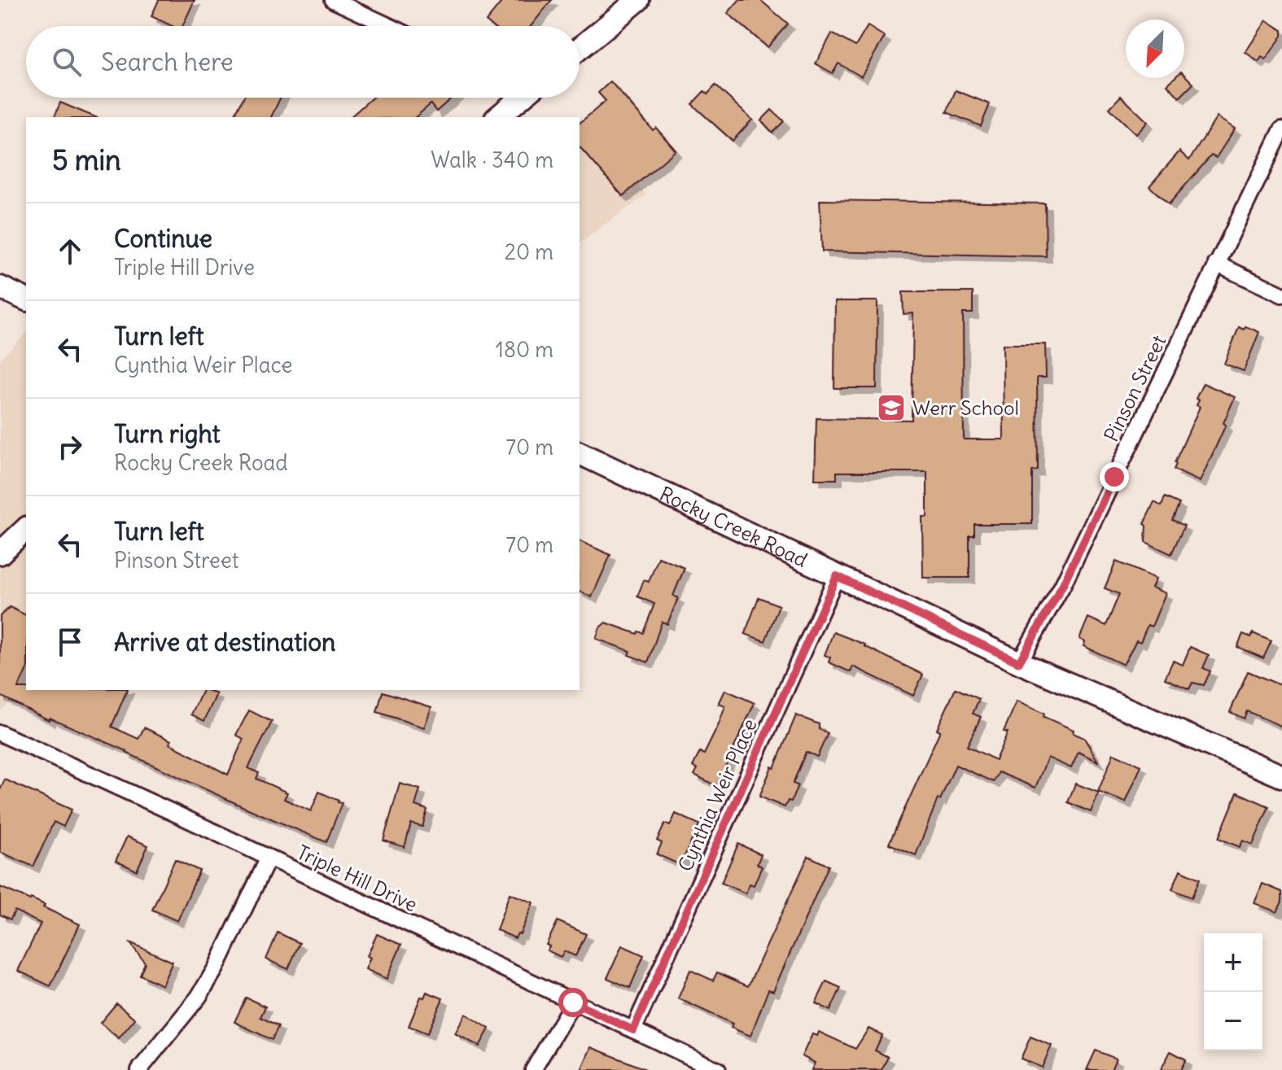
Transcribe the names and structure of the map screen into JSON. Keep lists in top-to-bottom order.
{
  "streets": {
    "street": [
      "Pinson Street",
      "Rocky Creek Road",
      "Cynthia Weir Place",
      "Triple Hill Drive"
    ]
  },
  "crossings": [
    ["Pinson Street", "Rocky Creek Road"],
    ["Rocky Creek Road", "Cynthia Weir Place"],
    ["Cynthia Weir Place", "Triple Hill Drive"]
  ],
  "places": {
    "school or university": ["Werr School"]
  },
  "north": "bottom left",
  "page": {
    "search": "Search here",
    "heading": ["5 min", "Walk · 340 m"],
    "list": [
      ["Continue", "Triple Hill Drive", "20 m"],
      ["Turn left", "Cynthia Weir Place", "180 m"],
      ["Turn right", "Rocky Creek Road", "70 m"],
      ["Turn left", "Pinson Street", "70 m"],
      "Arrive at destination"
    ],
    "map_buttons": ["+", "−"]
  }
}
